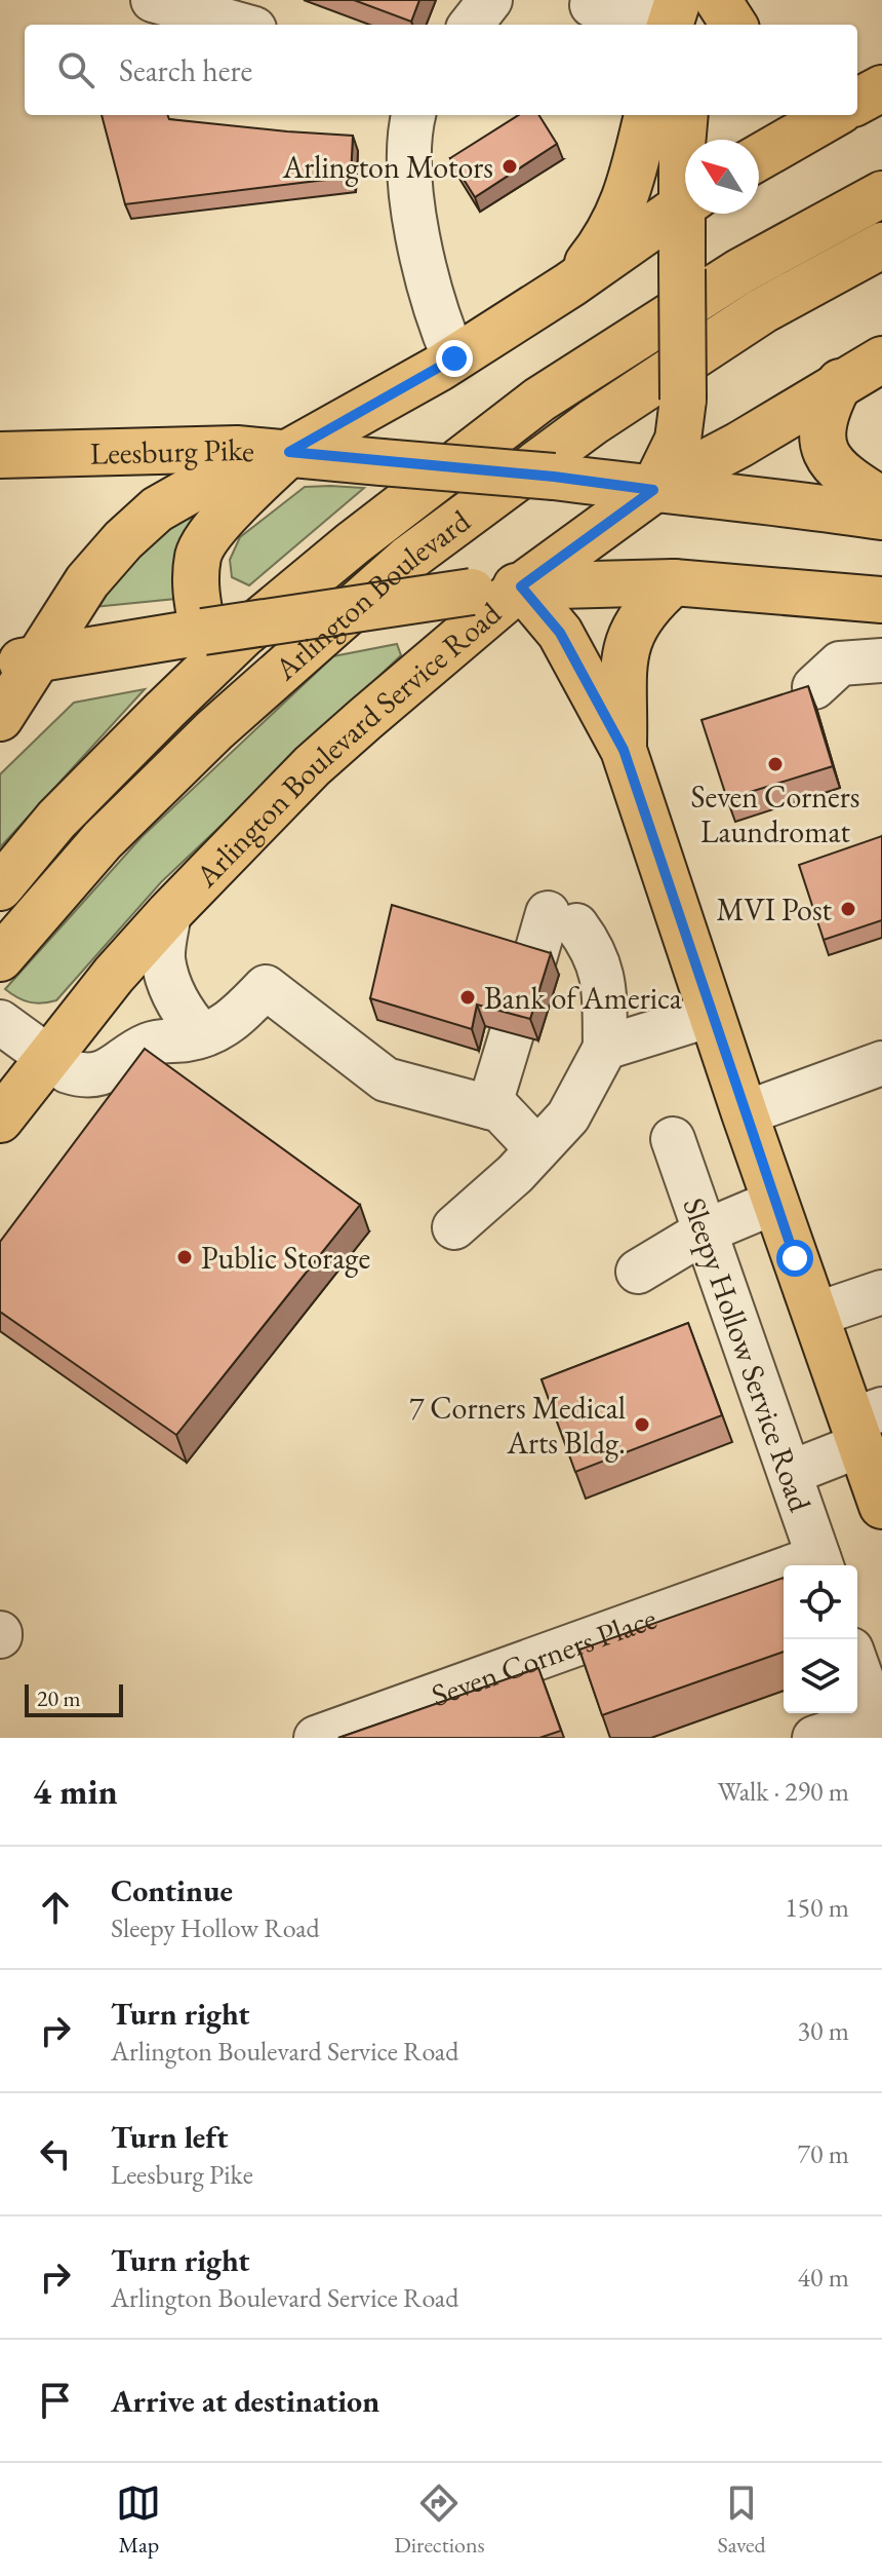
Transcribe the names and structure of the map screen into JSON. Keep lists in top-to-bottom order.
{
  "streets": {
    "main road": ["Leesburg Pike", "Arlington Boulevard", "Arlington Boulevard Service Road"],
    "street": ["Sleepy Hollow Service Road", "Seven Corners Place"]
  },
  "crossings": [
    ["Leesburg Pike", "Arlington Boulevard Service Road"],
    ["Sleepy Hollow Service Road", "Seven Corners Place"]
  ],
  "places": [
    "Arlington Motors",
    "Seven Corners Laundromat",
    "MVI Post",
    "Bank of America",
    "Public Storage",
    "7 Corners Medical Arts Bldg."
  ],
  "scale_bar": "20 m",
  "north": "top left",
  "page": {
    "search": "Search here",
    "scale": "20 m",
    "heading": ["4 min", "Walk · 290 m"],
    "list": [
      ["Continue", "Sleepy Hollow Road", "150 m"],
      ["Turn right", "Arlington Boulevard Service Road", "30 m"],
      ["Turn left", "Leesburg Pike", "70 m"],
      ["Turn right", "Arlington Boulevard Service Road", "40 m"],
      "Arrive at destination"
    ],
    "nav": ["Map", "Directions", "Saved"]
  }
}
